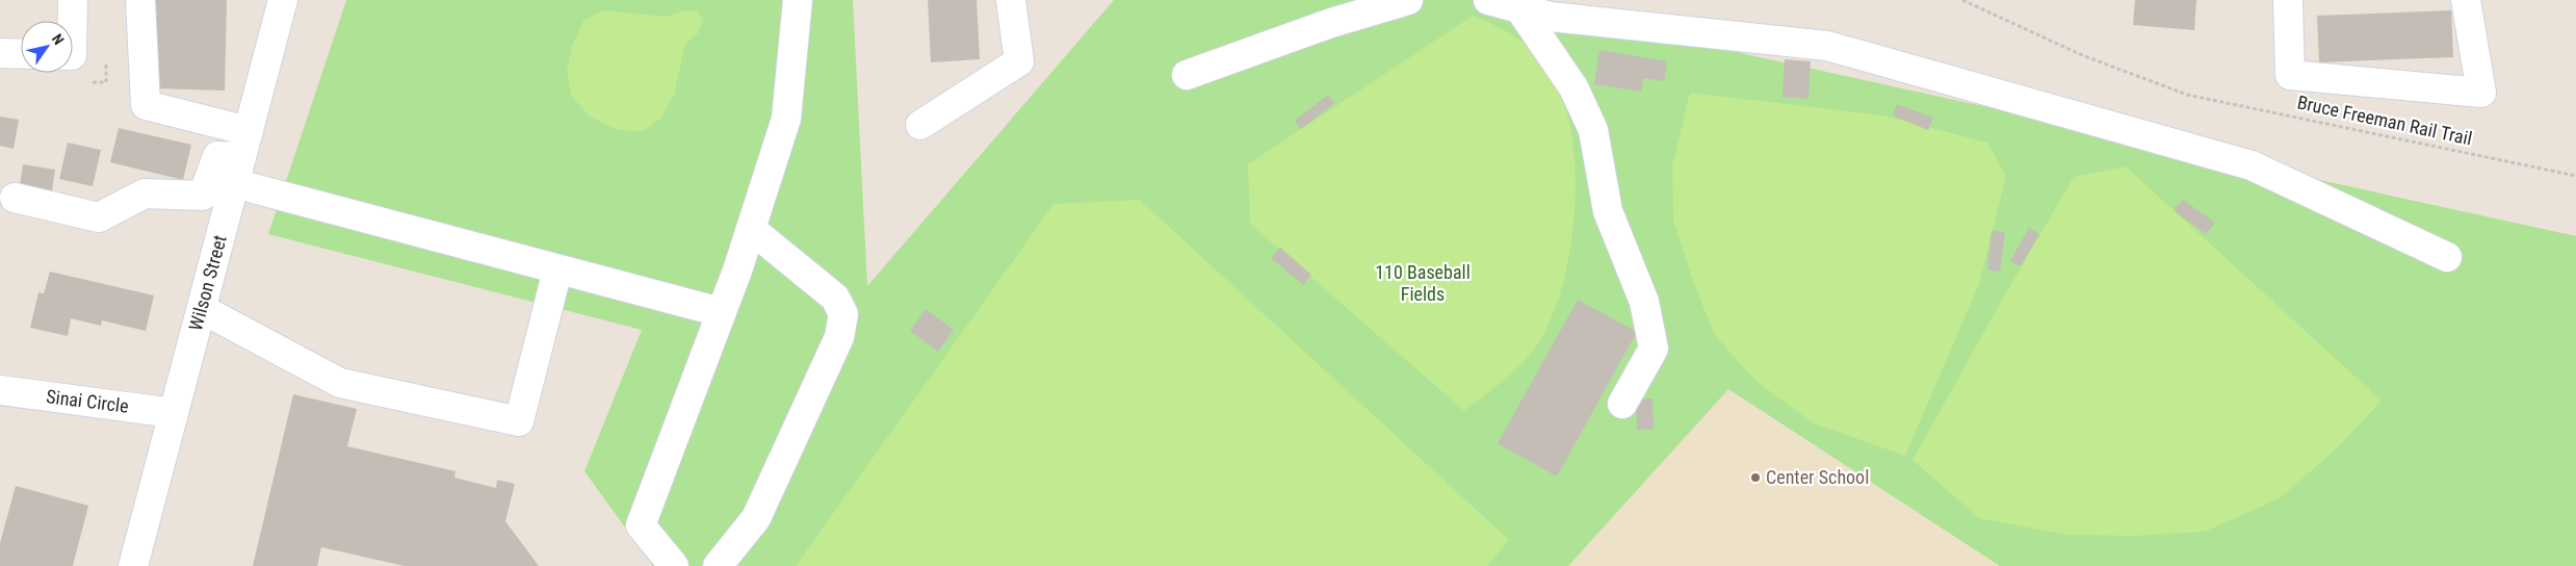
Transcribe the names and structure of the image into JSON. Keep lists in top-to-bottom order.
{
  "streets": {
    "street": ["Wilson Street", "Sinai Circle"],
    "path": ["Bruce Freeman Rail Trail"]
  },
  "crossings": [
    ["Wilson Street", "Sinai Circle"]
  ],
  "parks": ["110 Baseball Fields"],
  "places": ["Center School"],
  "north": "top right"
}
